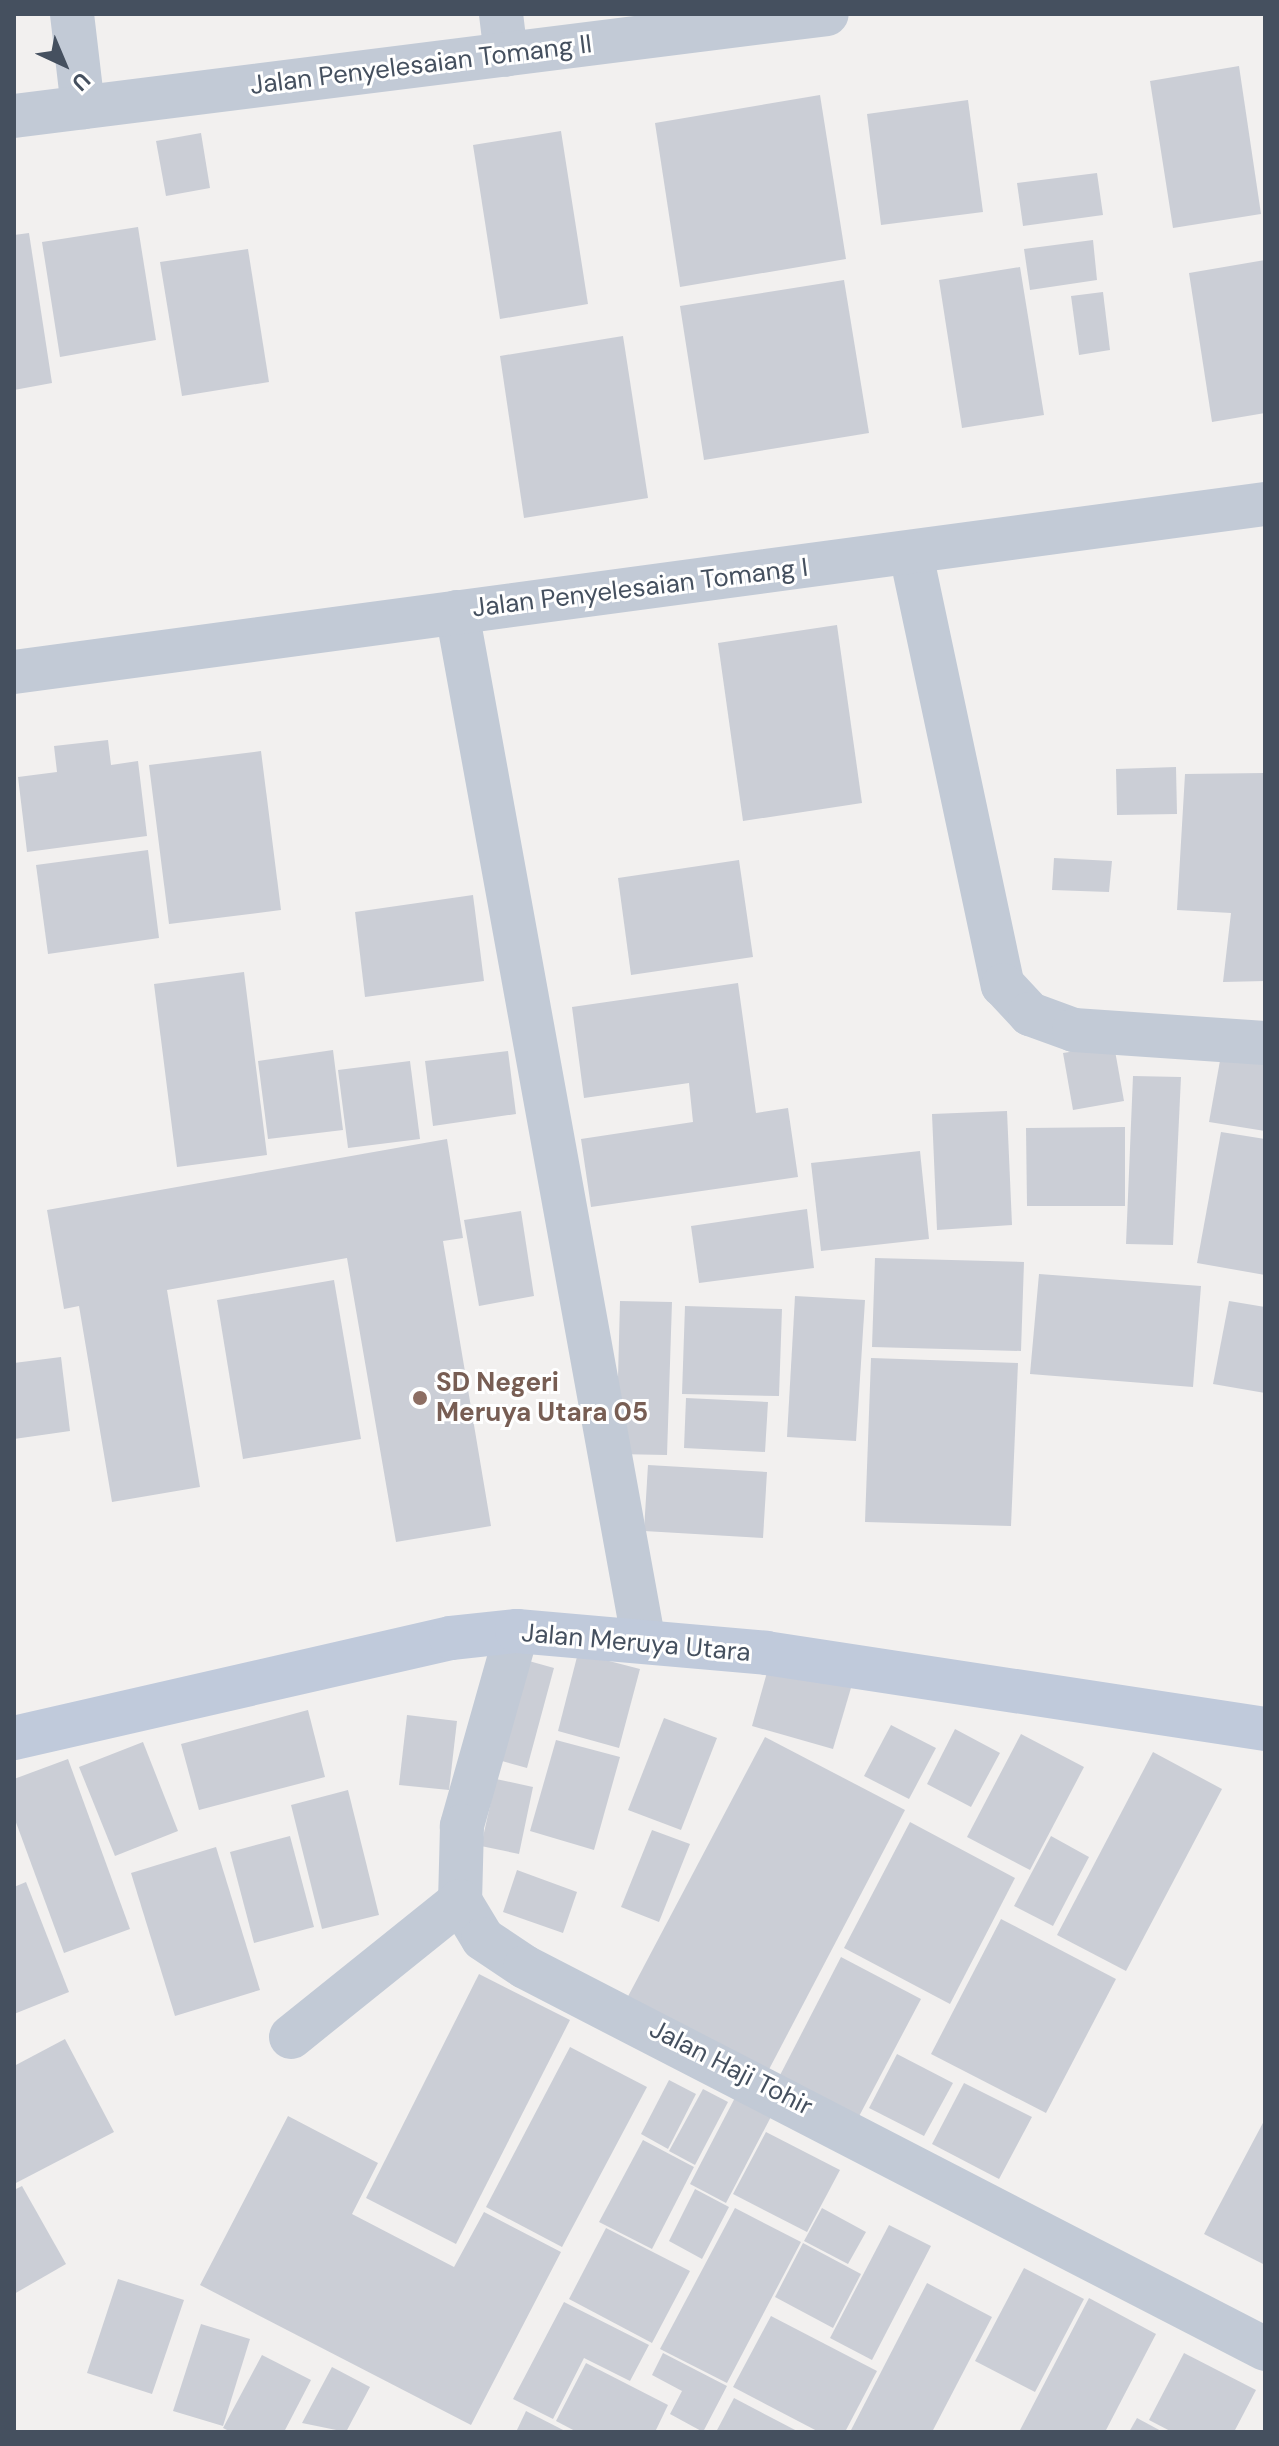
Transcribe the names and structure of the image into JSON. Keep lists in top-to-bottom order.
{
  "streets": {
    "main road": ["Jalan Meruya Utara"],
    "street": ["Jalan Penyelesaian Tomang II", "Jalan Penyelesaian Tomang I", "Jalan Haji Tohir"]
  },
  "places": ["SD Negeri Meruya Utara 05"],
  "north": "bottom right"
}
